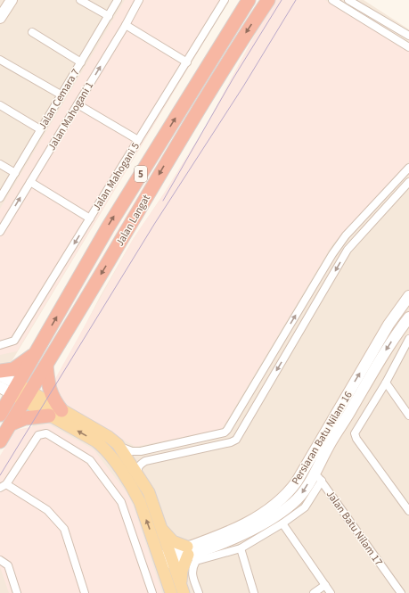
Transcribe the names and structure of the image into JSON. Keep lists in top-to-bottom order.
{
  "streets": {
    "highway": ["5", "Jalan Langat"],
    "street": [
      "Jalan Cemara 7",
      "Jalan Mahogani 1",
      "Jalan Mahogani 5",
      "Persiaran Batu Nilam 16",
      "Jalan Batu Nilam 17"
    ]
  },
  "crossings": [
    ["5", "Jalan Langat"],
    ["Persiaran Batu Nilam 16", "Jalan Batu Nilam 17"]
  ],
  "one_way": ["Jalan Mahogani 1", "Jalan Mahogani 5"]
}
